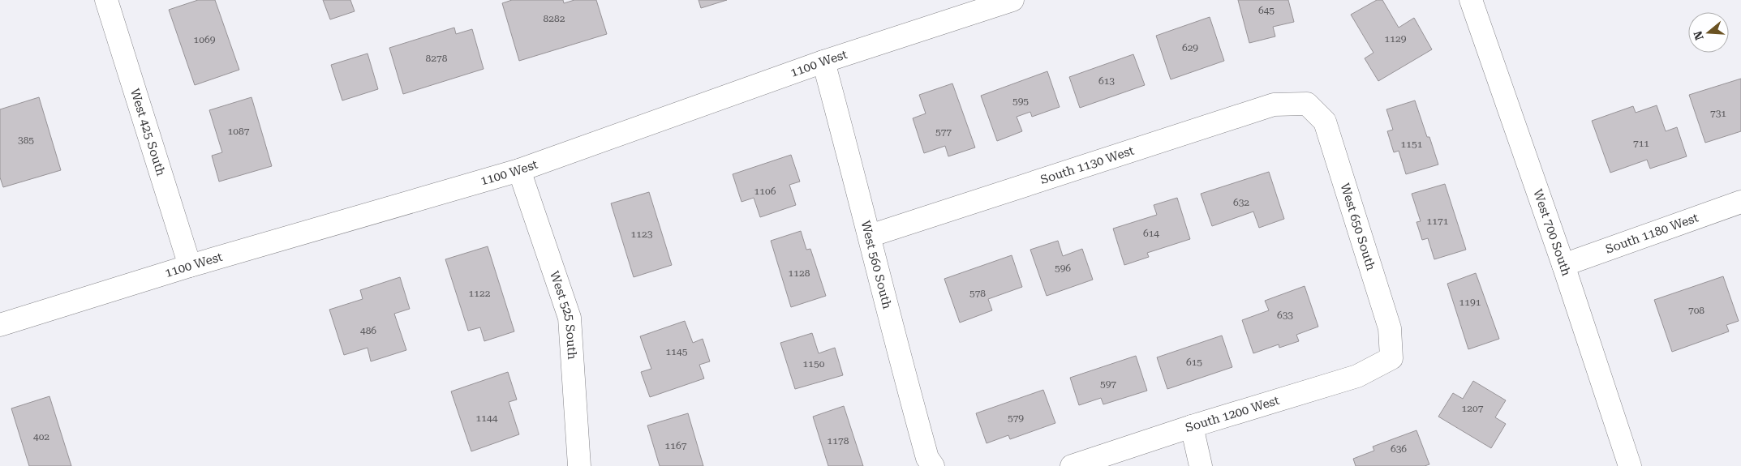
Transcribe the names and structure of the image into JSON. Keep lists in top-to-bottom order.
{
  "streets": {
    "street": [
      "1100 West",
      "West 425 South",
      "South 1130 West",
      "West 650 South",
      "West 700 South",
      "South 1180 West",
      "West 560 South",
      "West 525 South",
      "South 1200 West"
    ]
  },
  "crossings": [
    ["1100 West", "West 425 South"],
    ["1100 West", "West 560 South"],
    ["1100 West", "West 525 South"],
    ["South 1130 West", "West 650 South"],
    ["South 1130 West", "West 560 South"],
    ["West 650 South", "South 1200 West"],
    ["West 700 South", "South 1180 West"]
  ],
  "house_numbers": [
    "645",
    "8282",
    "1129",
    "1069",
    "629",
    "8278",
    "613",
    "595",
    "731",
    "1087",
    "577",
    "385",
    "711",
    "1151",
    "1106",
    "632",
    "1171",
    "614",
    "1123",
    "596",
    "1128",
    "1122",
    "578",
    "1191",
    "708",
    "633",
    "486",
    "1145",
    "615",
    "1150",
    "597",
    "1207",
    "1144",
    "579",
    "402",
    "1178",
    "1167",
    "636"
  ],
  "north": "left"
}
